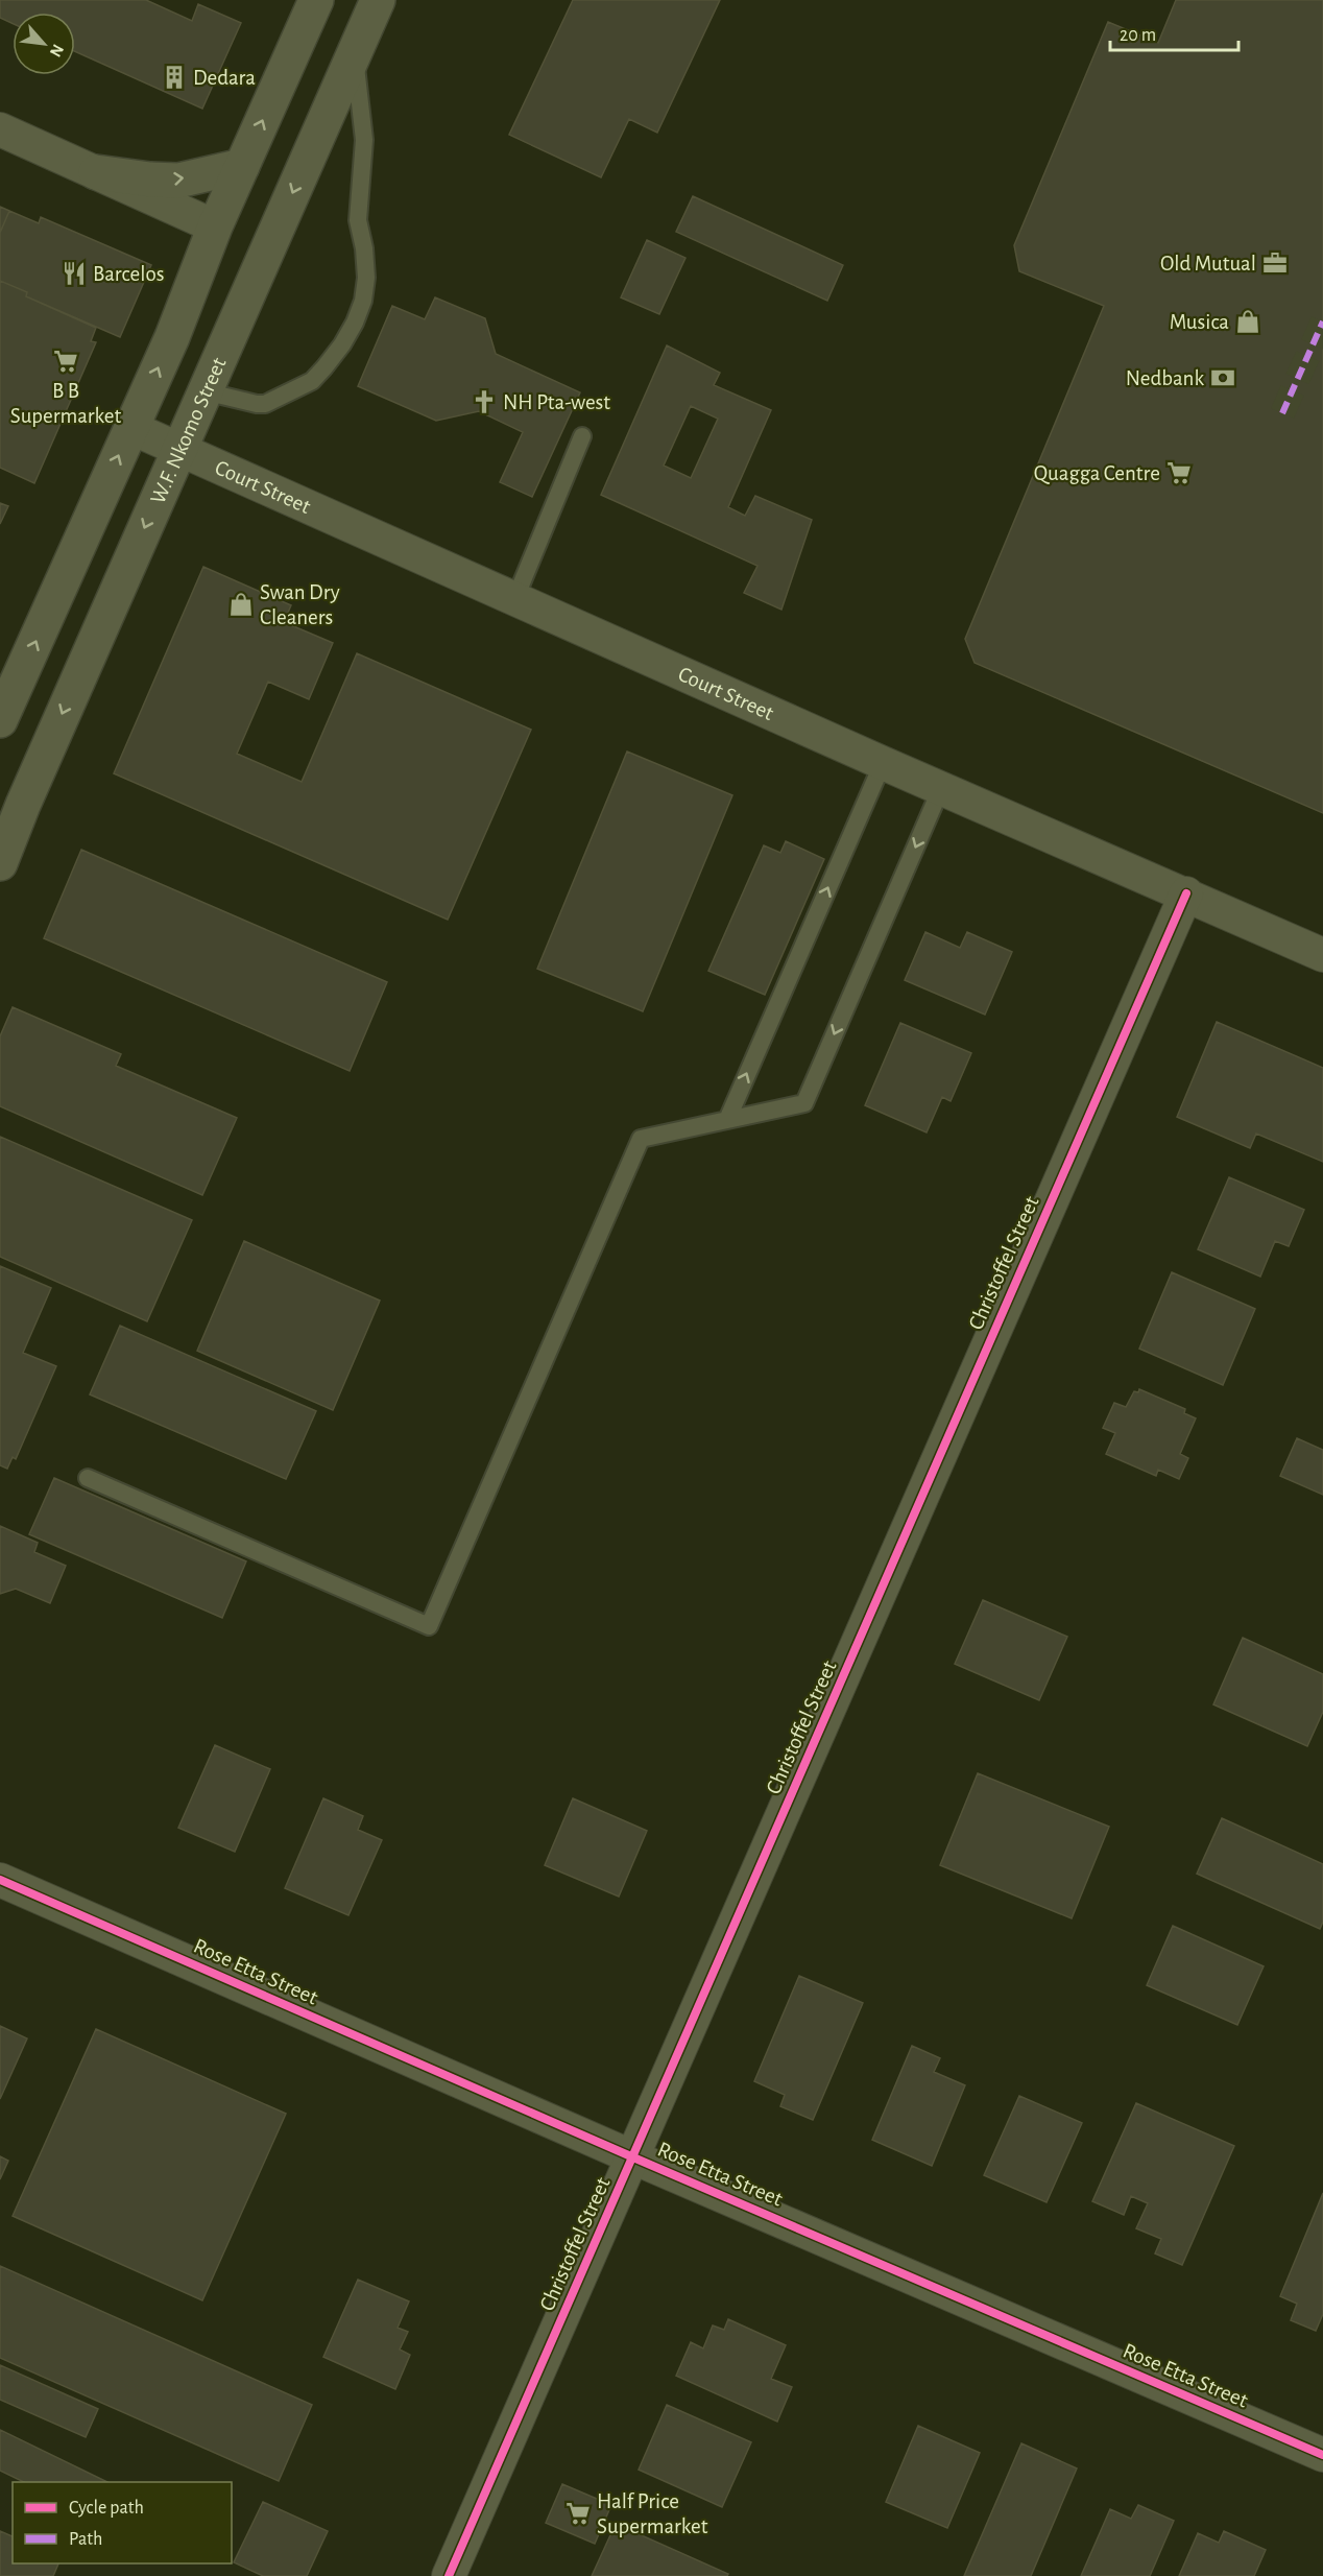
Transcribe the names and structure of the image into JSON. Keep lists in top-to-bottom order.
{
  "streets": {
    "main road": ["W.F. Nkomo Street"],
    "street": ["Court Street", "Christoffel Street", "Rose Etta Street"]
  },
  "crossings": [
    ["W.F. Nkomo Street", "Court Street"],
    ["Court Street", "Christoffel Street"],
    ["Christoffel Street", "Rose Etta Street"]
  ],
  "places": {
    "building": ["Dedara"],
    "office": ["Old Mutual"],
    "restaurant": ["Barcelos"],
    "shop": ["Musica", "Swan Dry Cleaners"],
    "supermarket": ["B B Supermarket", "Quagga Centre", "Half Price Supermarket"],
    "bank": ["Nedbank"],
    "church": ["NH Pta-west"]
  },
  "legend": ["Cycle path", "Path"],
  "scale_bar": "20 m",
  "north": "bottom right"
}
